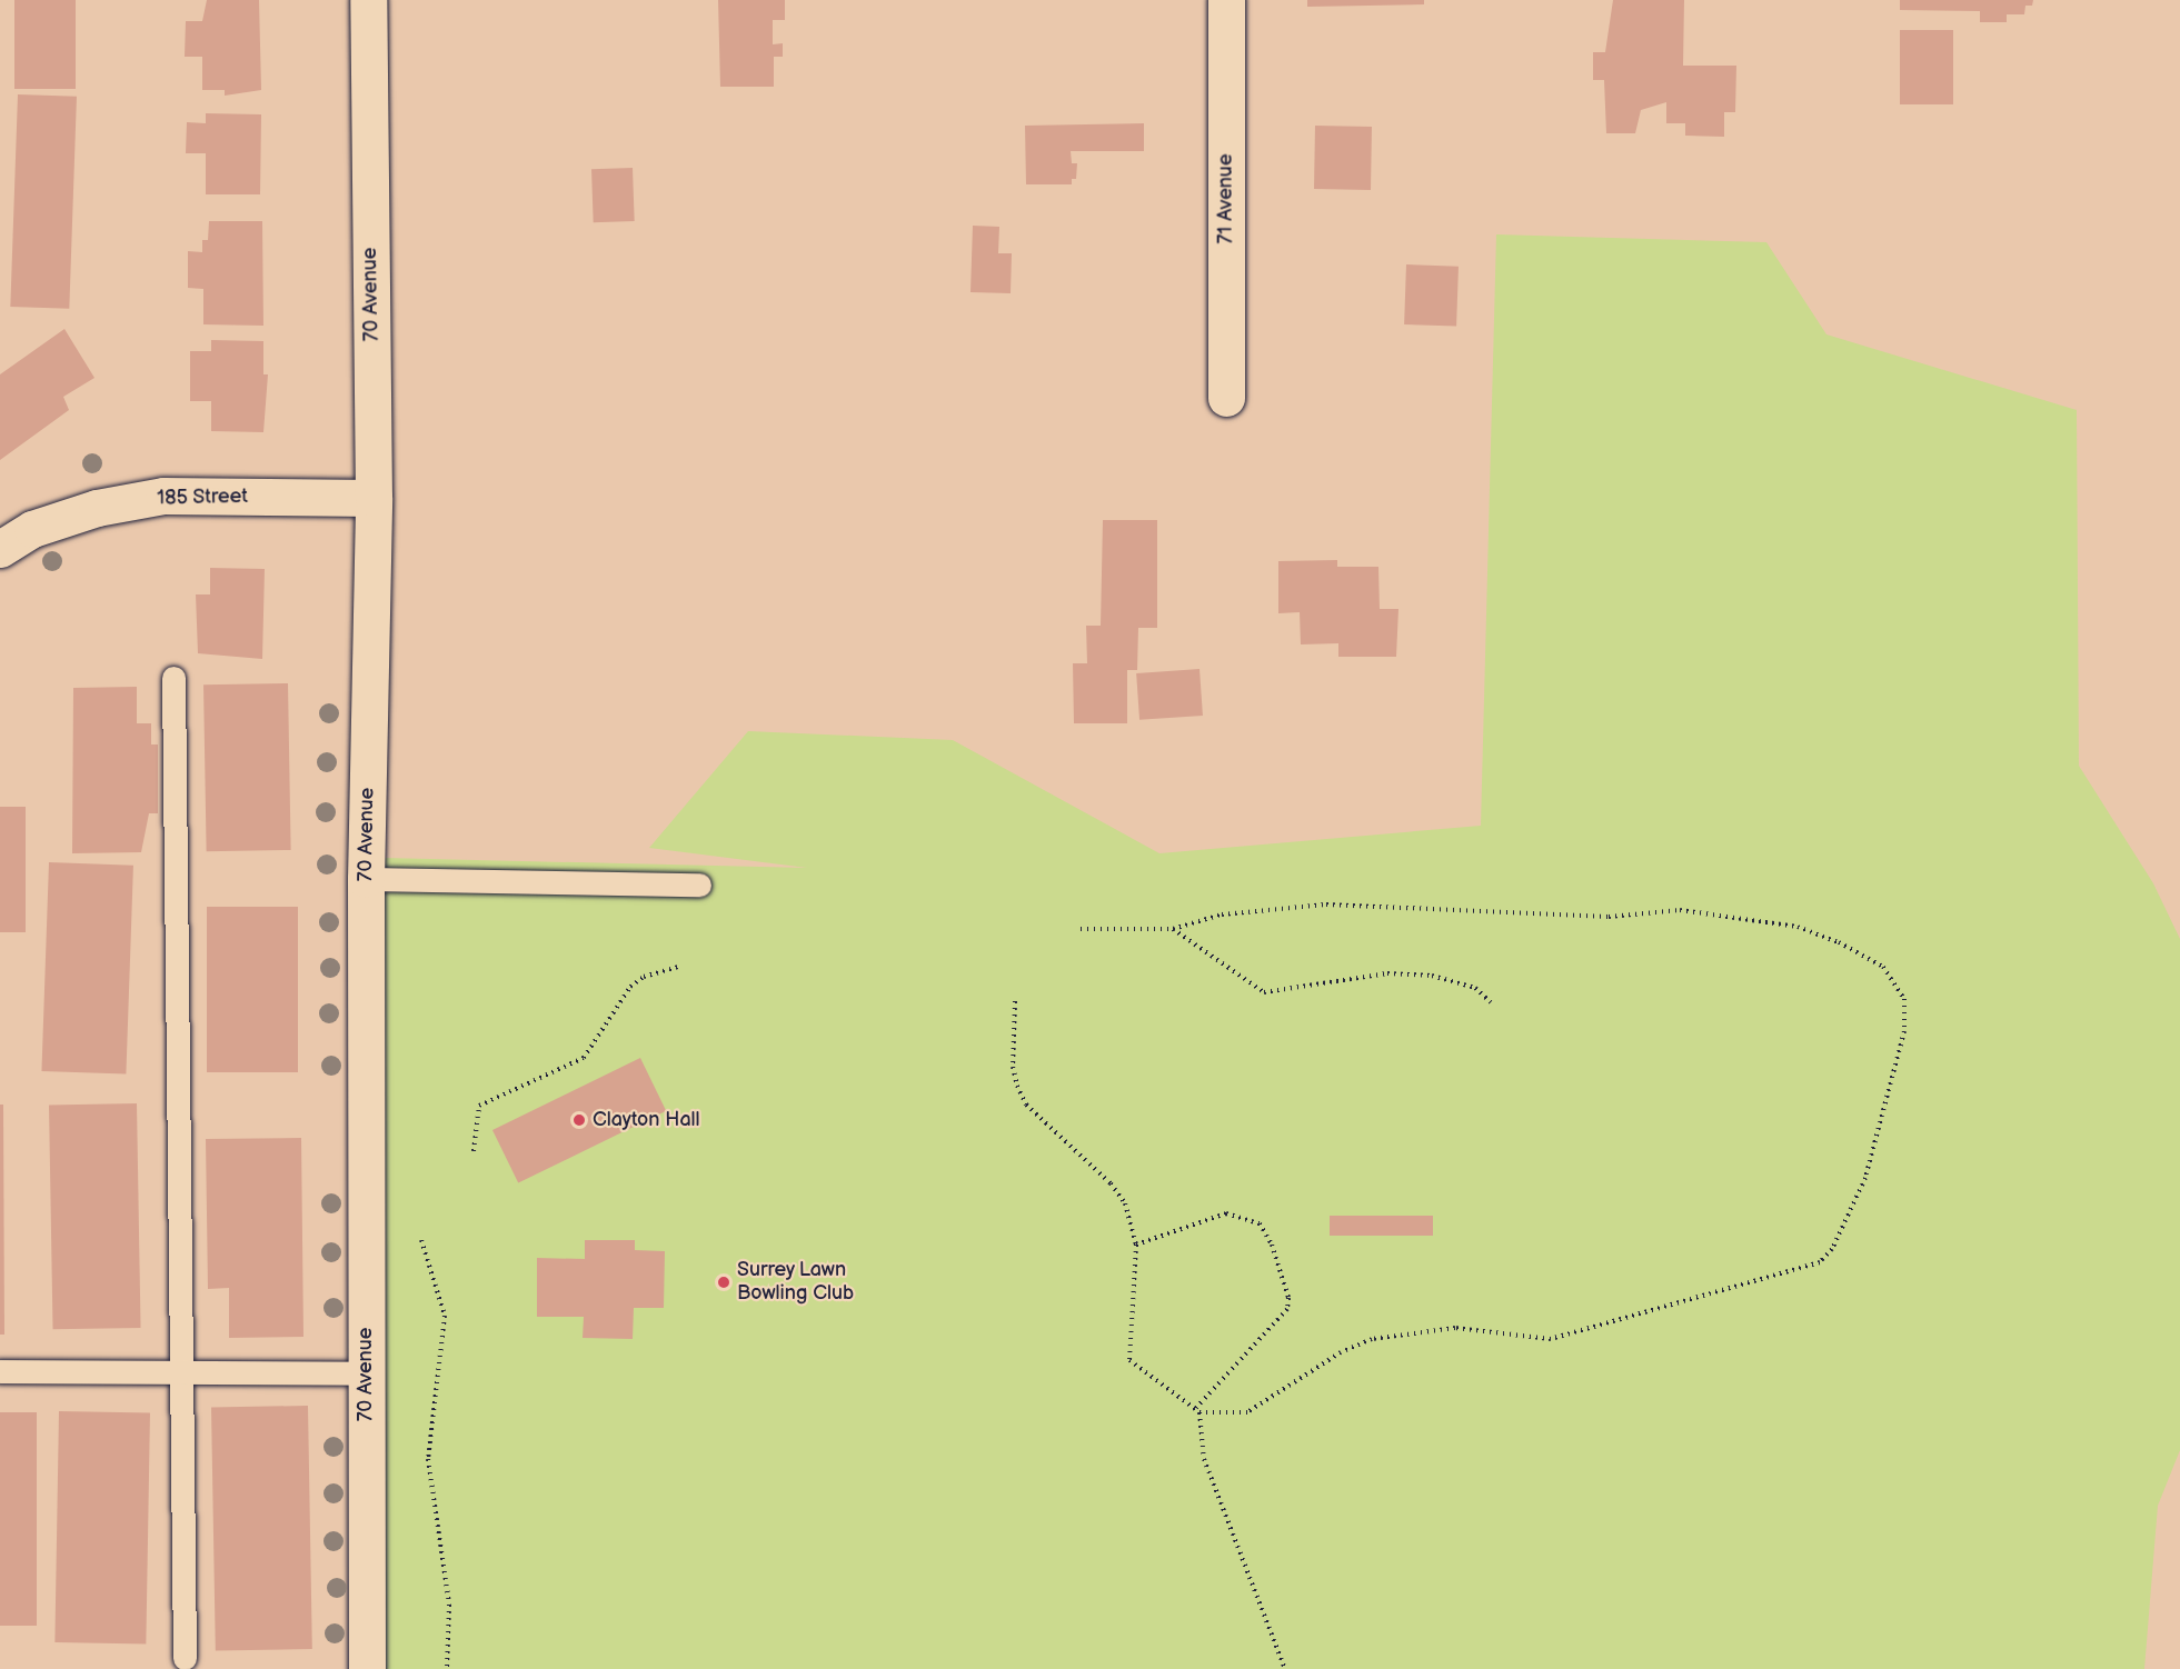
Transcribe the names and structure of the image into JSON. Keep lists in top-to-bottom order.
{
  "streets": {
    "street": ["71 Avenue", "70 Avenue", "185 Street"]
  },
  "crossings": [
    ["70 Avenue", "185 Street"]
  ],
  "places": ["Clayton Hall", "Surrey Lawn Bowling Club"]
}
